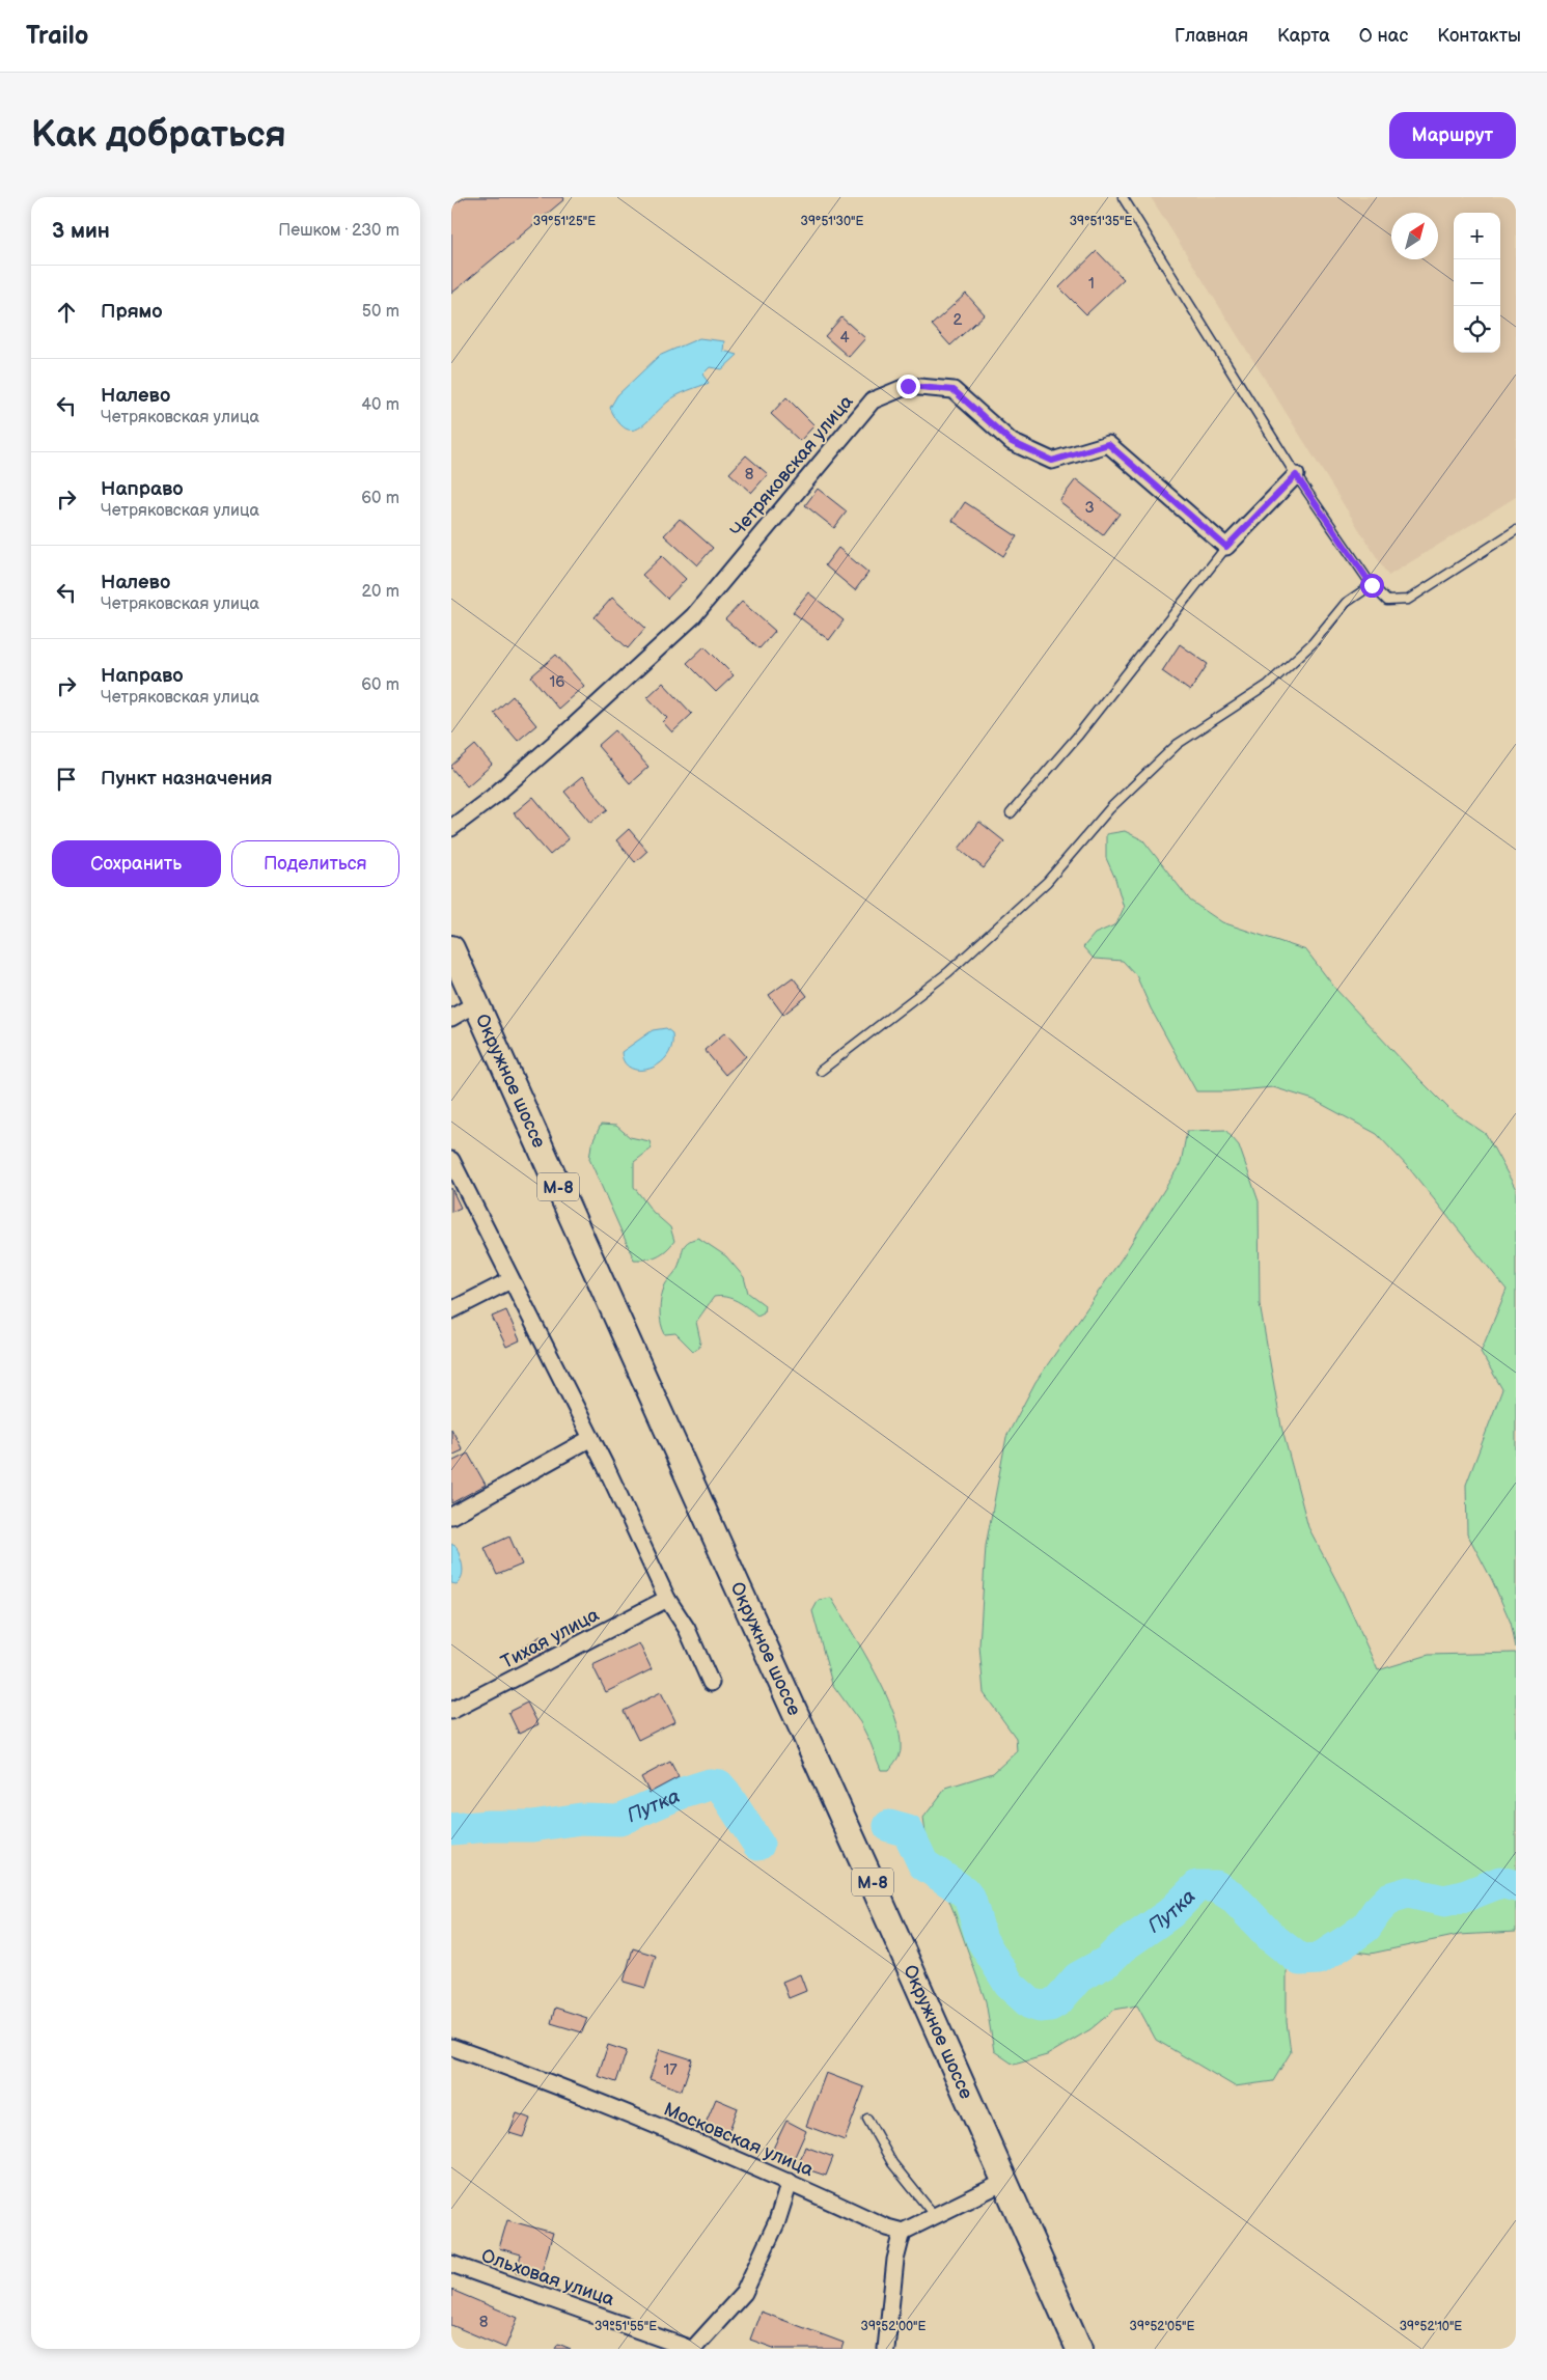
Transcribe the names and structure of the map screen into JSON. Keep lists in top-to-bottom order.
{
  "streets": {
    "main road": ["Окружное шоссе", "М-8"],
    "street": [
      "Четряковская улица",
      "Тихая улица",
      "Московская улица",
      "Ольховая улица"
    ]
  },
  "water": ["Путка"],
  "house_numbers": [
    "1",
    "2",
    "4",
    "8",
    "3",
    "16",
    "17",
    "8"
  ],
  "north": "top right",
  "page": {
    "header": "Trailo",
    "nav": [
      "Главная",
      "Карта",
      "О нас",
      "Контакты"
    ],
    "buttons": [
      "Маршрут",
      ["Сохранить", "Поделиться"]
    ],
    "title": "Как добраться",
    "heading": ["3 мин", "Пешком · 230 m"],
    "map_buttons": ["+", "−"],
    "list": [
      ["Прямо", "50 m"],
      ["Налево", "Четряковская улица", "40 m"],
      ["Направо", "Четряковская улица", "60 m"],
      ["Налево", "Четряковская улица", "20 m"],
      ["Направо", "Четряковская улица", "60 m"],
      "Пункт назначения"
    ]
  },
  "coordinates": [
    "39°51'25\"E",
    "39°51'30\"E",
    "39°51'35\"E",
    "39°51'55\"E",
    "39°52'00\"E",
    "39°52'05\"E",
    "39°52'10\"E"
  ]
}
